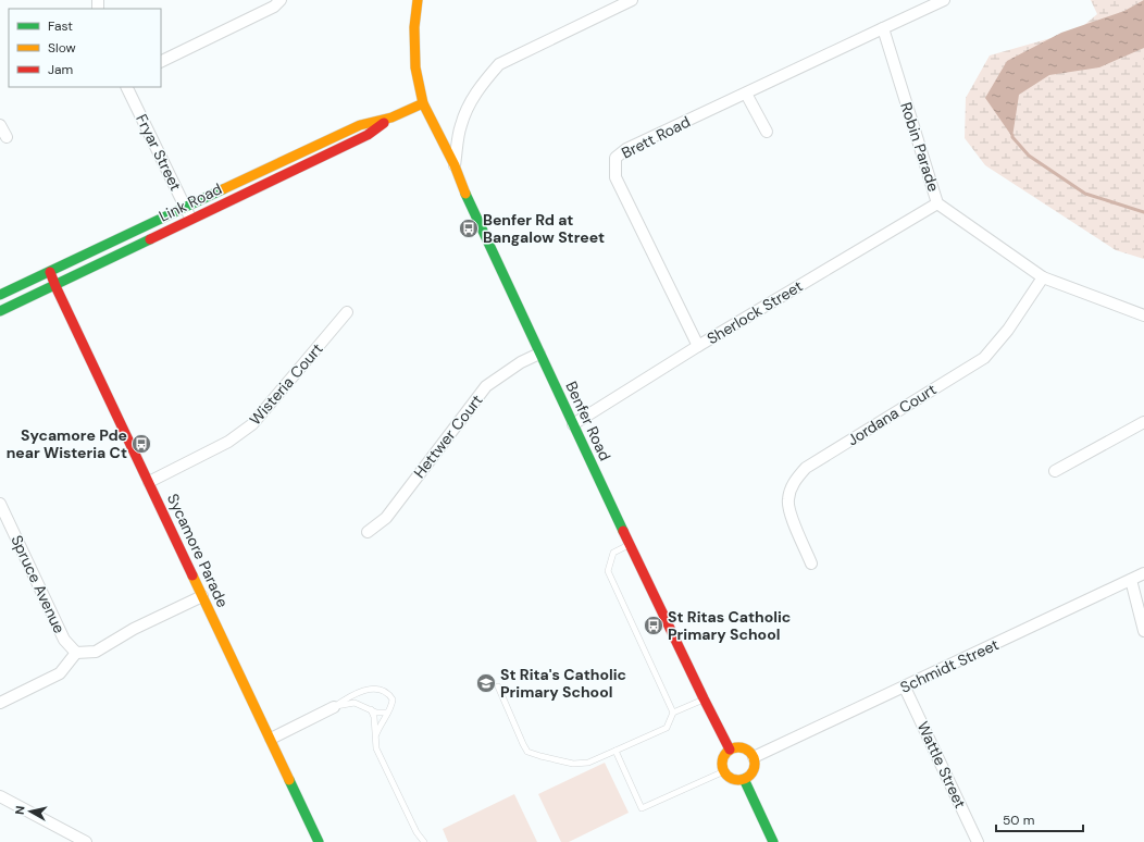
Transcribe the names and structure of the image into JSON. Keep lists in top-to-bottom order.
{
  "streets": {
    "street": [
      "Brett Road",
      "Robin Parade",
      "Fryar Street",
      "Link Road",
      "Sherlock Street",
      "Wisteria Court",
      "Jordana Court",
      "Benfer Road",
      "Hettwer Court",
      "Sycamore Parade",
      "Spruce Avenue",
      "Schmidt Street",
      "Wattle Street"
    ]
  },
  "crossings": [
    ["Brett Road", "Robin Parade"],
    ["Brett Road", "Sherlock Street"],
    ["Robin Parade", "Sherlock Street"],
    ["Robin Parade", "Jordana Court"],
    ["Fryar Street", "Link Road"],
    ["Link Road", "Benfer Road"],
    ["Link Road", "Sycamore Parade"],
    ["Sherlock Street", "Benfer Road"],
    ["Wisteria Court", "Sycamore Parade"],
    ["Benfer Road", "Hettwer Court"],
    ["Benfer Road", "Schmidt Street"],
    ["Schmidt Street", "Wattle Street"]
  ],
  "places": {
    "bus stop": ["Benfer Rd at Bangalow Street", "Sycamore Pde near Wisteria Ct", "St Ritas Catholic Primary School"],
    "school or university": ["St Rita's Catholic Primary School"]
  },
  "legend": ["Fast", "Slow", "Jam"],
  "scale_bar": "50 m",
  "north": "left"
}
